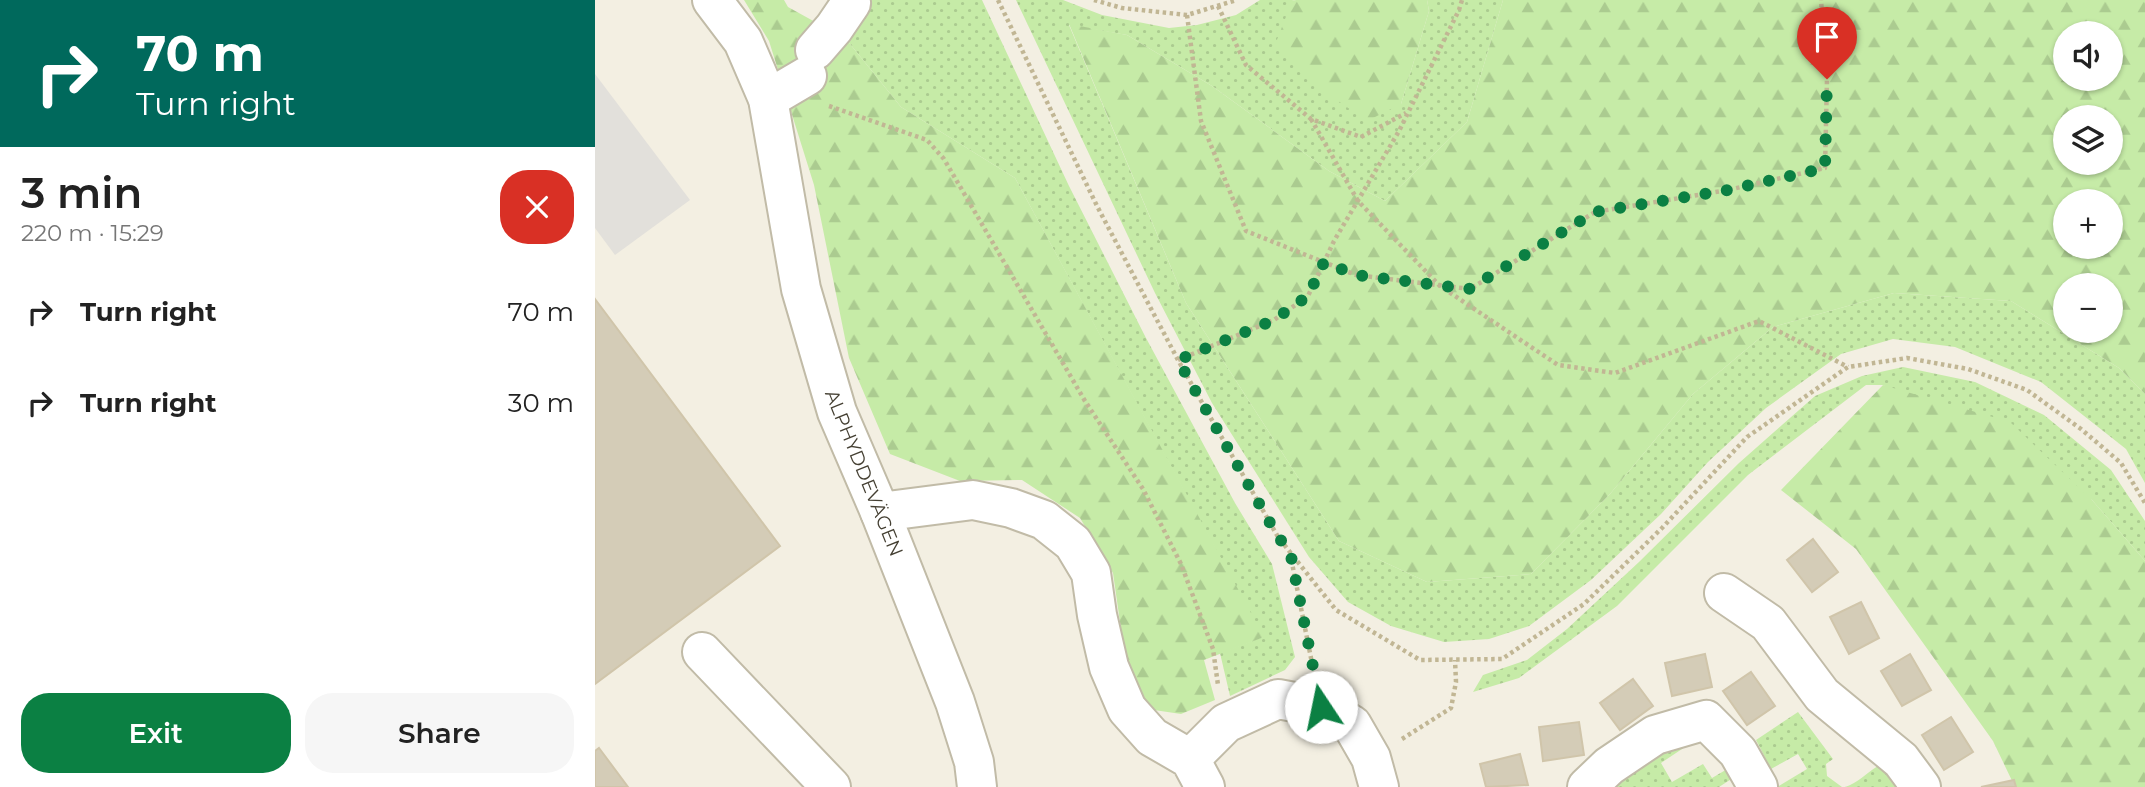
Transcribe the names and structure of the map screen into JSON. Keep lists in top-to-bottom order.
{
  "streets": {
    "street": ["ALPHYDDEVÄGEN"]
  },
  "page": {
    "turn": ["70 m", "Turn right"],
    "map_buttons": ["+", "−"],
    "heading": ["3 min", "220 m · 15:29"],
    "list": [
      {
        "name": "Turn right",
        "value": "70 m"
      },
      {
        "name": "Turn right",
        "value": "30 m"
      }
    ],
    "buttons": ["Exit", "Share"]
  }
}
